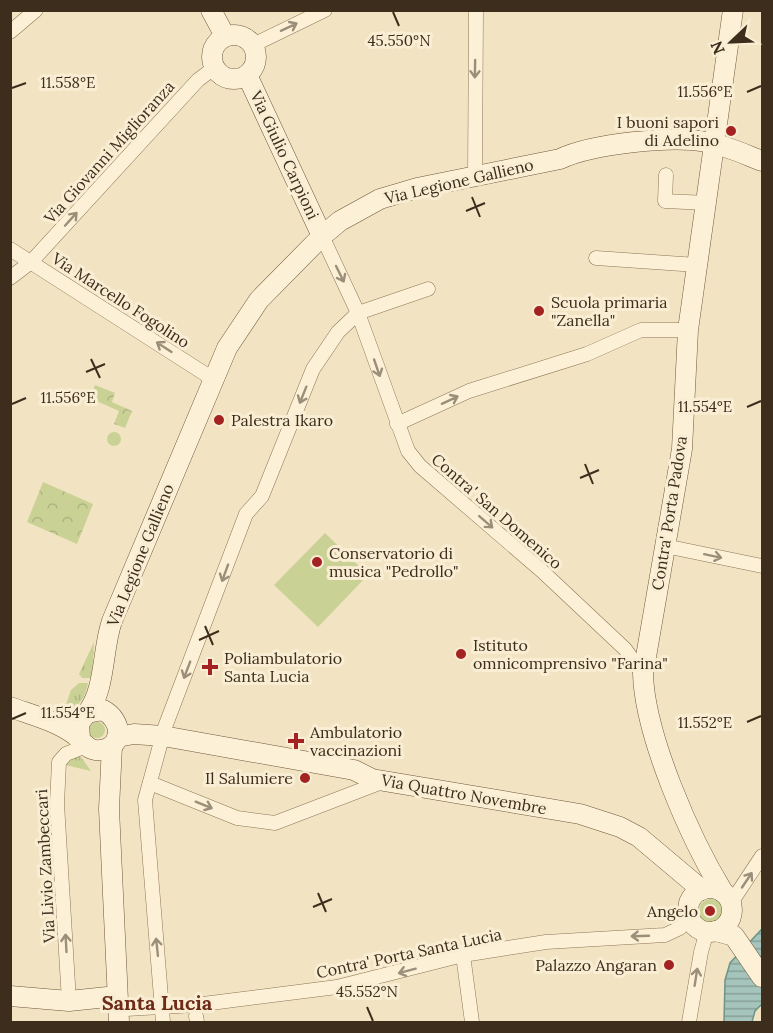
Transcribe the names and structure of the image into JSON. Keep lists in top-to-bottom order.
{
  "streets": {
    "street": [
      "Via Giovanni Miglioranza",
      "Via Giulio Carpioni",
      "Via Legione Gallieno",
      "Via Marcello Fogolino",
      "Contra' San Domenico",
      "Contra' Porta Padova",
      "Via Quattro Novembre",
      "Via Livio Zambeccari",
      "Contra' Porta Santa Lucia"
    ]
  },
  "crossings": [
    ["Via Giovanni Miglioranza", "Via Giulio Carpioni"],
    ["Via Giovanni Miglioranza", "Via Marcello Fogolino"],
    ["Via Giulio Carpioni", "Via Legione Gallieno"],
    ["Via Giulio Carpioni", "Contra' San Domenico"],
    ["Via Legione Gallieno", "Via Marcello Fogolino"],
    ["Via Legione Gallieno", "Contra' San Domenico"],
    ["Via Legione Gallieno", "Contra' Porta Padova"],
    ["Via Legione Gallieno", "Via Quattro Novembre"],
    ["Via Legione Gallieno", "Via Livio Zambeccari"],
    ["Contra' San Domenico", "Contra' Porta Padova"],
    ["Contra' Porta Padova", "Via Quattro Novembre"],
    ["Via Quattro Novembre", "Via Livio Zambeccari"],
    ["Via Quattro Novembre", "Contra' Porta Santa Lucia"]
  ],
  "one_way": [
    "Via Giovanni Miglioranza",
    "Via Marcello Fogolino",
    "Contra' San Domenico",
    "Contra' Porta Santa Lucia"
  ],
  "districts": ["Santa Lucia"],
  "places": {
    "other": [
      "I buoni sapori di Adelino",
      "Scuola primaria \"Zanella\"",
      "Palestra Ikaro",
      "Conservatorio di musica \"Pedrollo\"",
      "Istituto omnicomprensivo \"Farina\"",
      "Il Salumiere",
      "Angelo",
      "Palazzo Angaran"
    ],
    "health": ["Poliambulatorio Santa Lucia", "Ambulatorio vaccinazioni"]
  },
  "north": "bottom left",
  "coordinates": [
    "45.550°N",
    "11.558°E",
    "11.556°E",
    "11.554°E",
    "11.552°E",
    "45.552°N"
  ]
}
